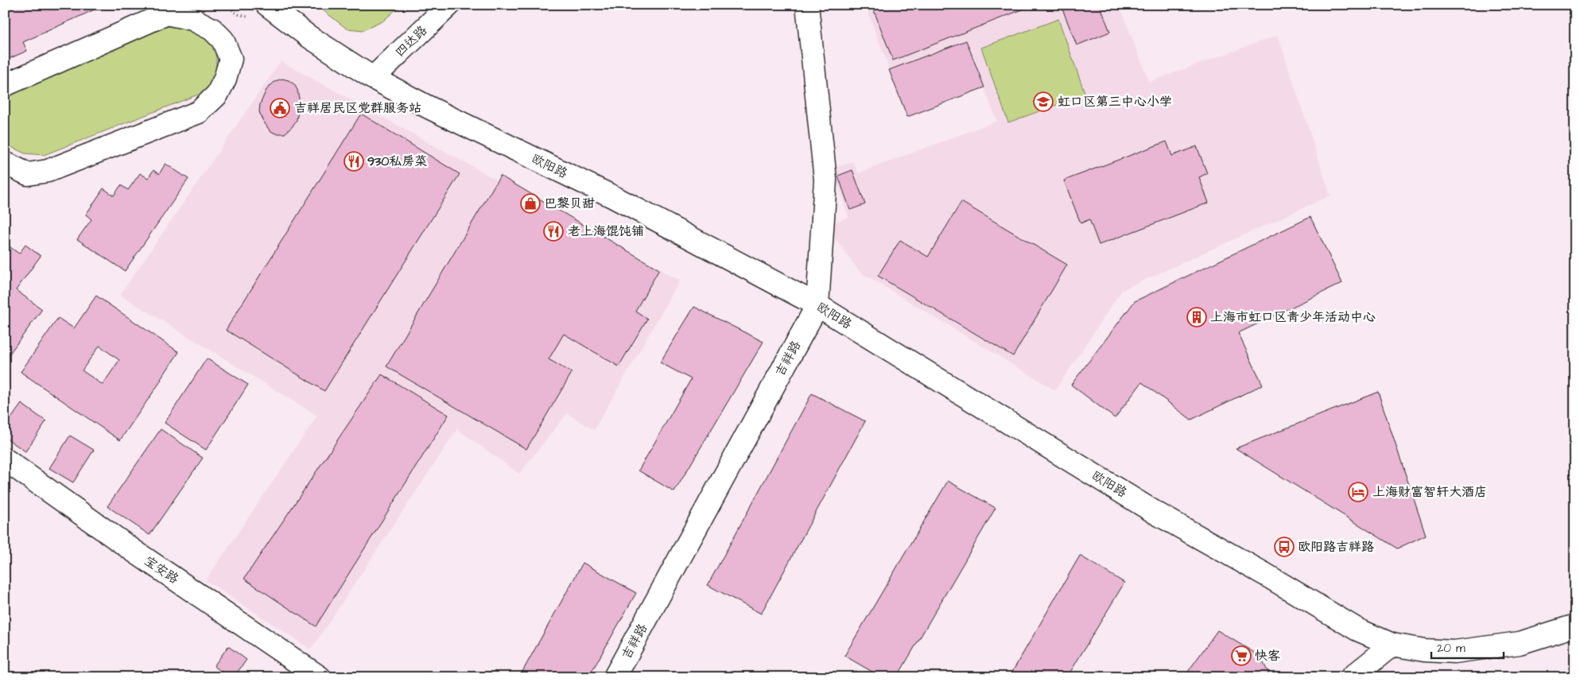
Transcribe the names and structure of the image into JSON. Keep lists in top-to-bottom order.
{
  "streets": {
    "street": [
      "四达路",
      "欧阳路",
      "吉祥路",
      "宝安路"
    ]
  },
  "crossings": [
    ["四达路", "欧阳路"],
    ["欧阳路", "吉祥路"]
  ],
  "places": {
    "school or university": ["虹口区第三中心小学"],
    "public building": ["吉祥居民区党群服务站"],
    "restaurant": ["930私房菜", "老上海馄饨铺"],
    "shop": ["巴黎贝甜"],
    "building": ["上海市虹口区青少年活动中心"],
    "hotel": ["上海财富智轩大酒店"],
    "bus stop": ["欧阳路吉祥路"],
    "supermarket": ["快客"]
  },
  "scale_bar": "20 m"
}
